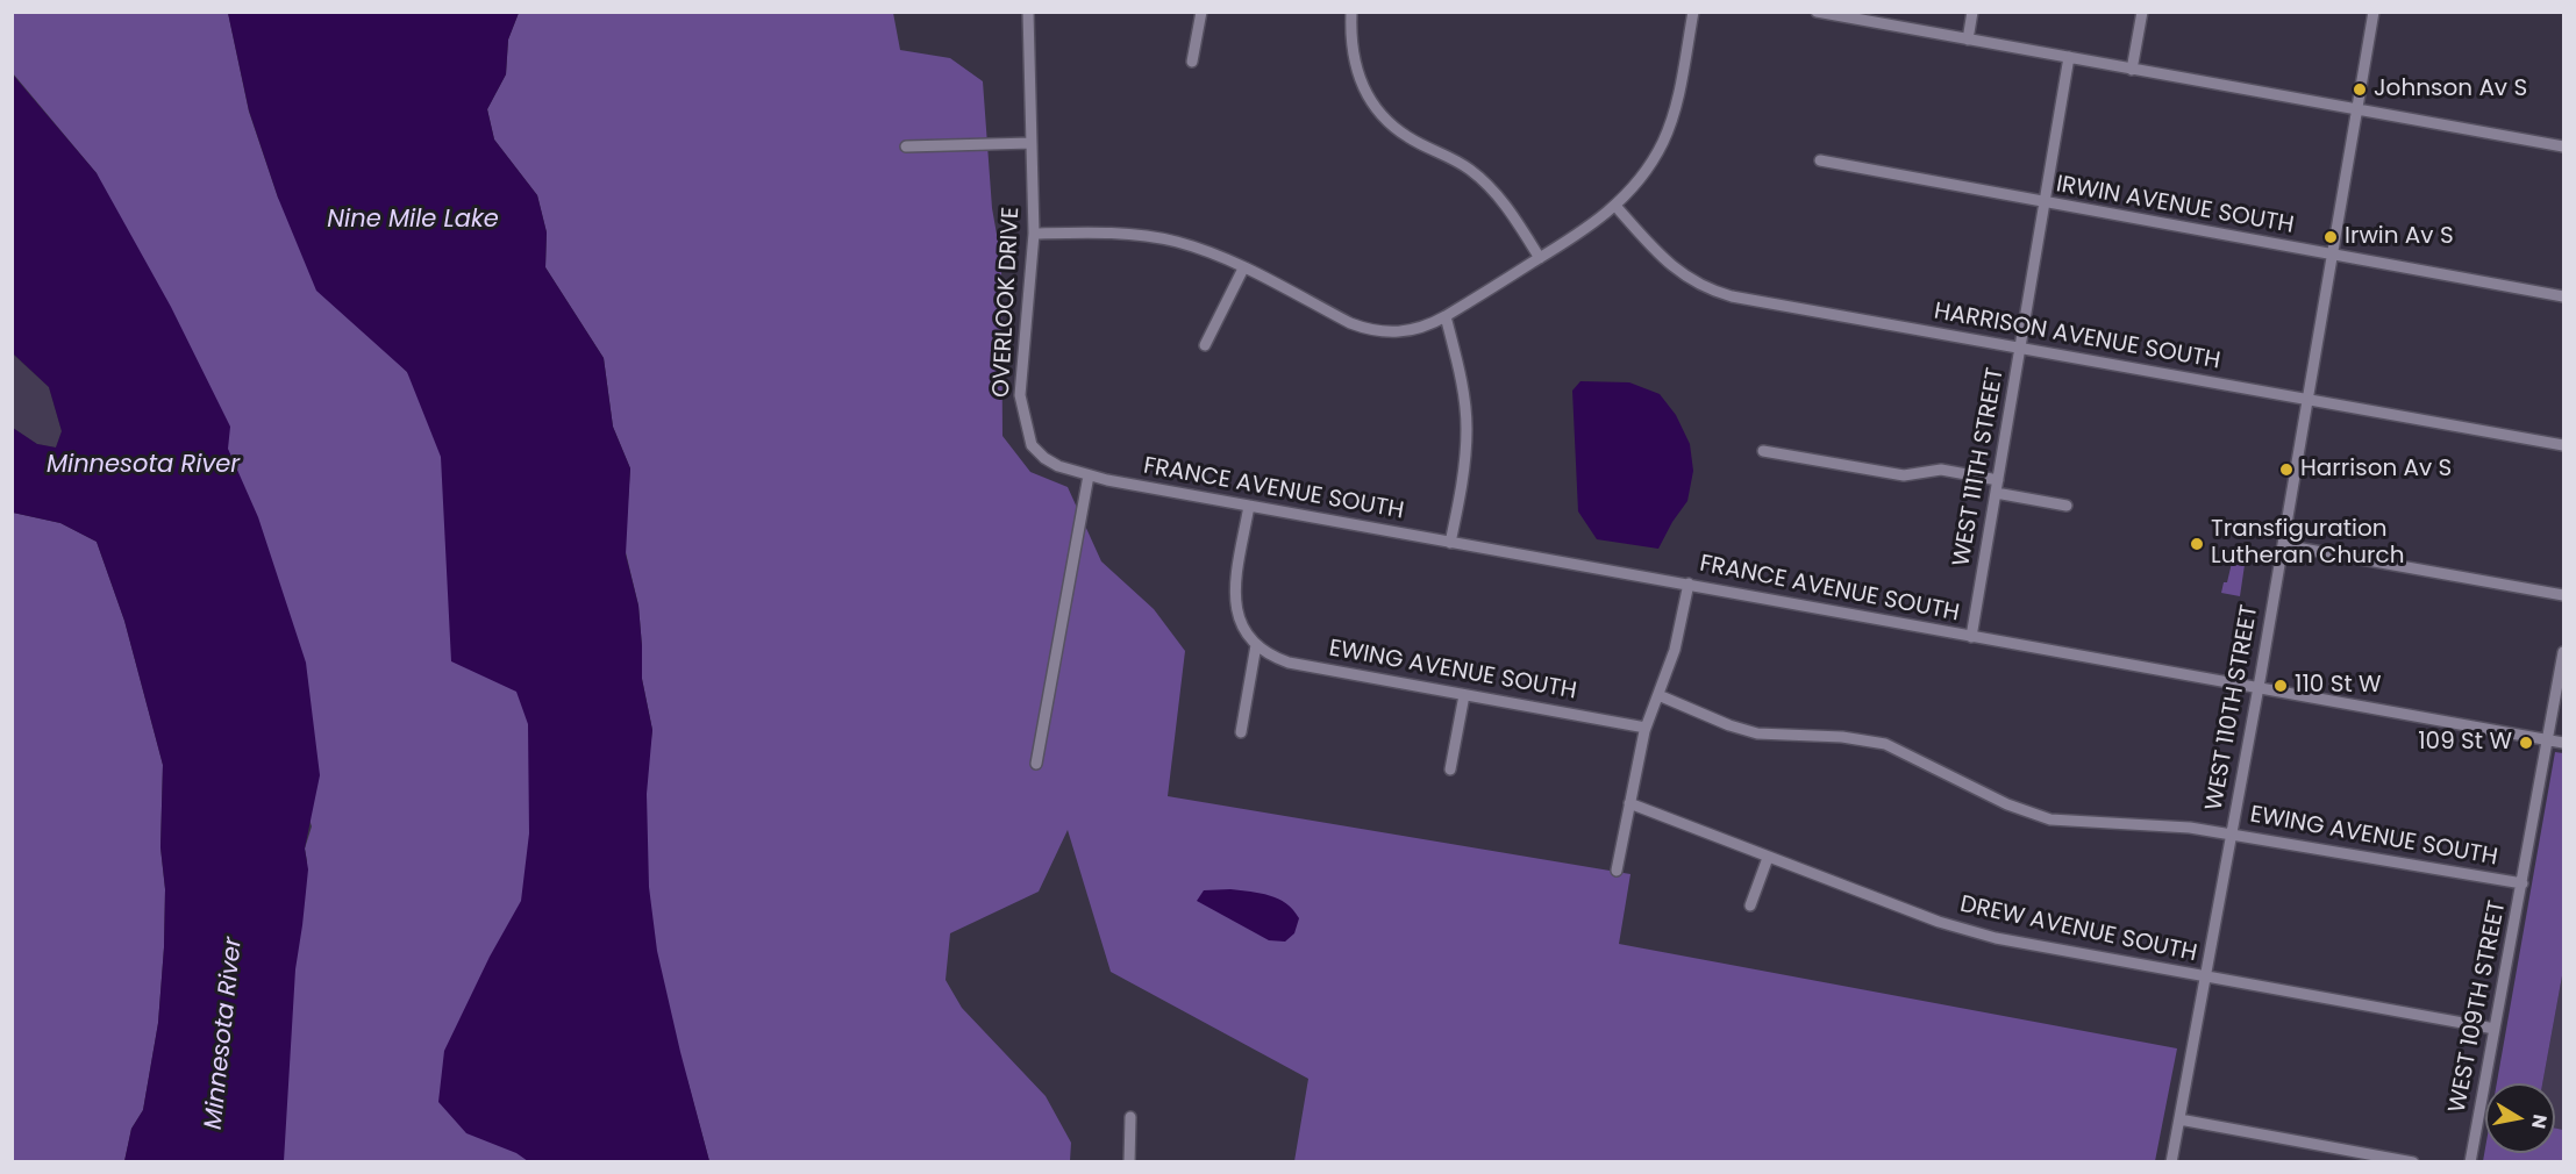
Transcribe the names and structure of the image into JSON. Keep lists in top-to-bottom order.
{
  "streets": {
    "street": [
      "IRWIN AVENUE SOUTH",
      "OVERLOOK DRIVE",
      "HARRISON AVENUE SOUTH",
      "WEST 111TH STREET",
      "FRANCE AVENUE SOUTH",
      "EWING AVENUE SOUTH",
      "WEST 110TH STREET",
      "DREW AVENUE SOUTH",
      "WEST 109TH STREET"
    ]
  },
  "crossings": [
    ["IRWIN AVENUE SOUTH", "WEST 111TH STREET"],
    ["IRWIN AVENUE SOUTH", "WEST 110TH STREET"],
    ["OVERLOOK DRIVE", "FRANCE AVENUE SOUTH"],
    ["HARRISON AVENUE SOUTH", "WEST 111TH STREET"],
    ["HARRISON AVENUE SOUTH", "WEST 110TH STREET"],
    ["WEST 111TH STREET", "FRANCE AVENUE SOUTH"],
    ["FRANCE AVENUE SOUTH", "WEST 110TH STREET"],
    ["FRANCE AVENUE SOUTH", "WEST 109TH STREET"],
    ["EWING AVENUE SOUTH", "WEST 110TH STREET"],
    ["EWING AVENUE SOUTH", "WEST 109TH STREET"],
    ["WEST 110TH STREET", "DREW AVENUE SOUTH"],
    ["DREW AVENUE SOUTH", "WEST 109TH STREET"]
  ],
  "water": ["Nine Mile Lake", "Minnesota River"],
  "places": [
    "Johnson Av S",
    "Irwin Av S",
    "Harrison Av S",
    "Transfiguration Lutheran Church",
    "110 St W",
    "109 St W"
  ],
  "north": "right"
}
